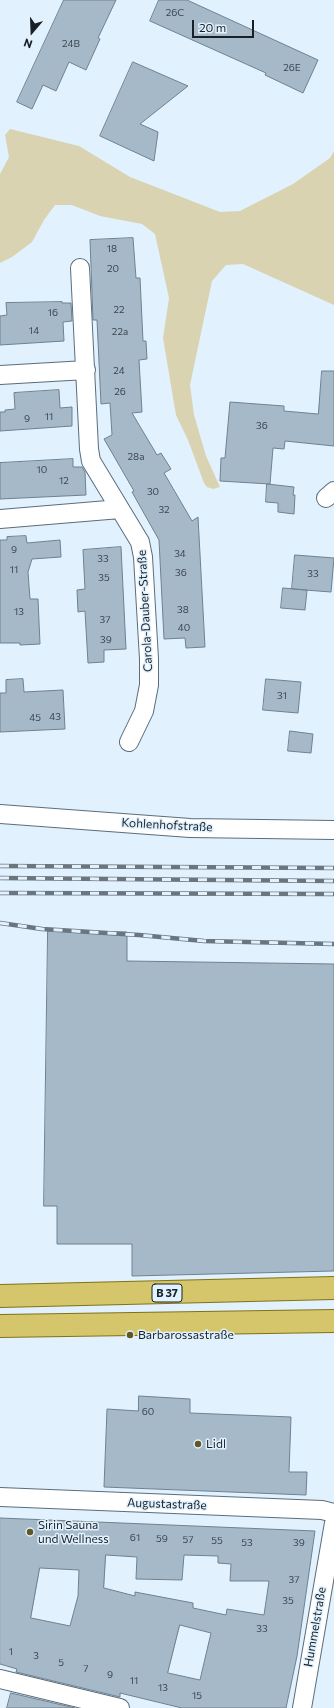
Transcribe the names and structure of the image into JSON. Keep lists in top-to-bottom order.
{
  "streets": {
    "main road": ["B 37"],
    "street": [
      "Carola-Dauber-Straße",
      "Kohlenhofstraße",
      "Augustastraße",
      "Hummelstraße"
    ]
  },
  "places": ["Barbarossastraße", "Lidl", "Sirin Sauna und Wellness"],
  "house_numbers": [
    "26C",
    "24B",
    "26E",
    "18",
    "20",
    "22",
    "16",
    "14",
    "22a",
    "24",
    "26",
    "11",
    "9",
    "36",
    "28a",
    "10",
    "12",
    "30",
    "32",
    "9",
    "34",
    "33",
    "11",
    "36",
    "33",
    "35",
    "38",
    "13",
    "37",
    "40",
    "39",
    "31",
    "43",
    "45",
    "60",
    "61",
    "59",
    "57",
    "55",
    "53",
    "39",
    "37",
    "35",
    "33",
    "1",
    "3",
    "5",
    "7",
    "9",
    "11",
    "13",
    "15"
  ],
  "scale_bar": "20 m",
  "north": "bottom"
}
